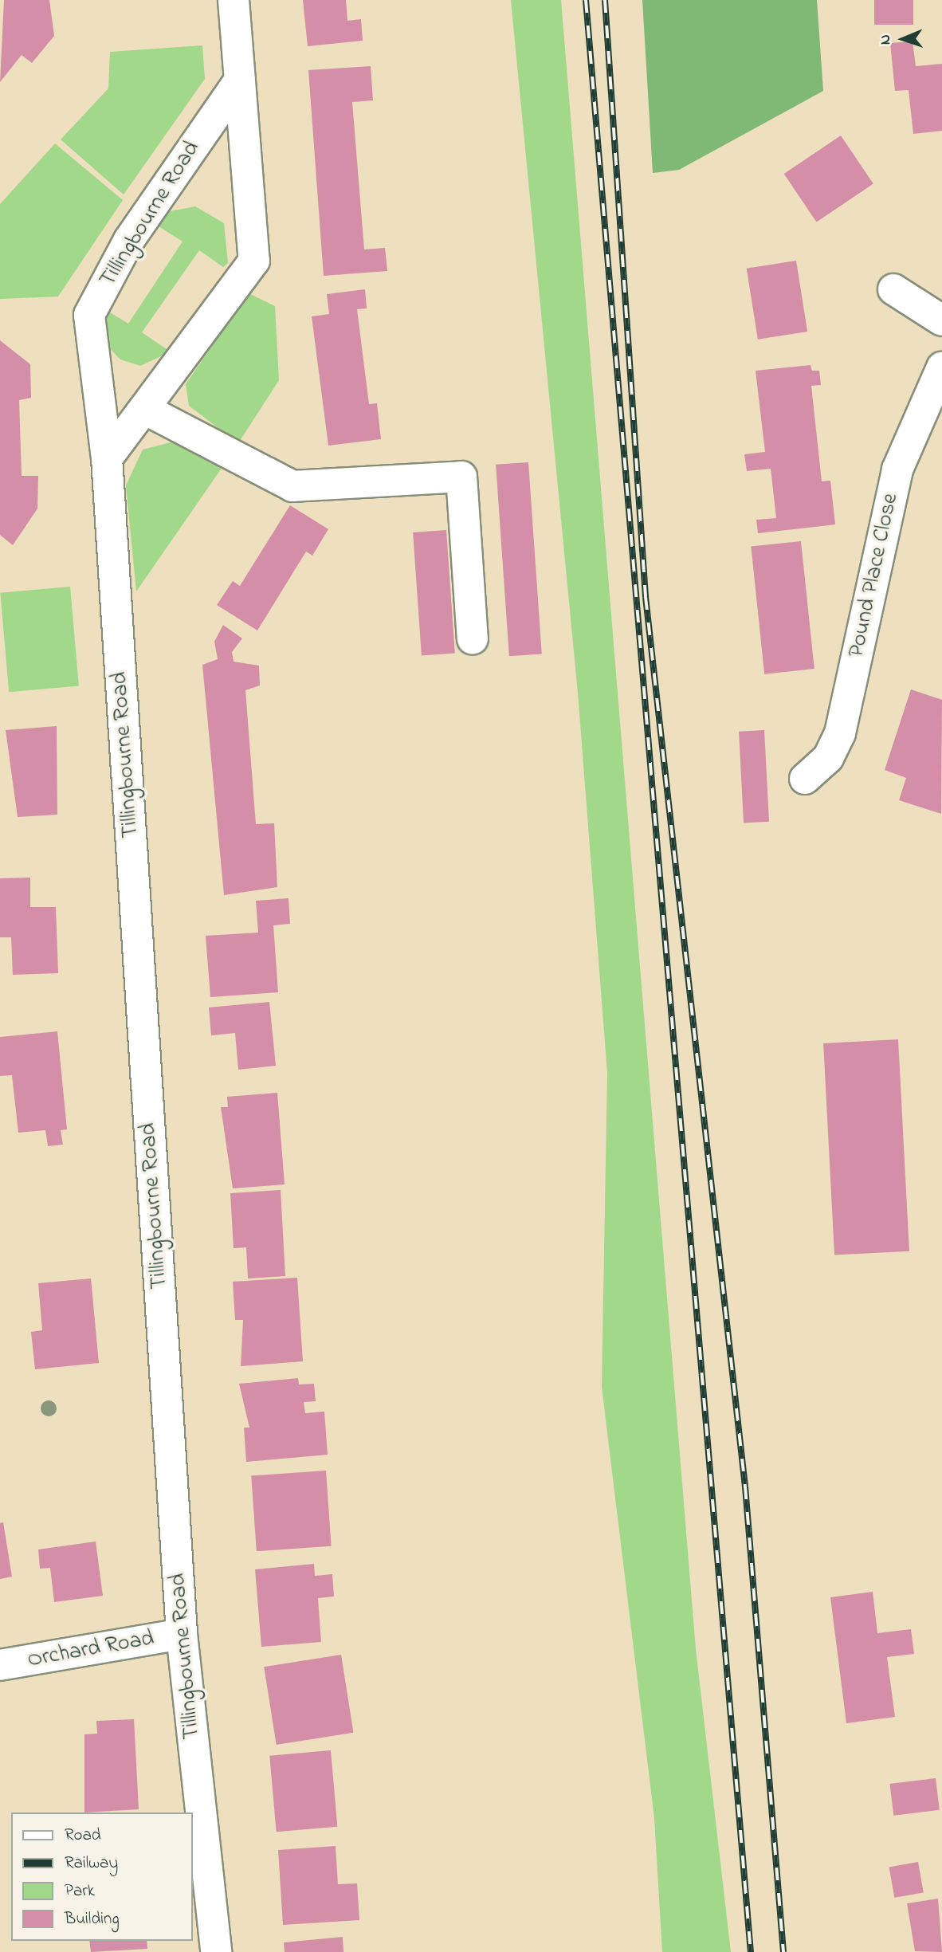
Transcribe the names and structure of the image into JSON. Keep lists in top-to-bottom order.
{
  "streets": {
    "street": ["Tillingbourne Road", "Pound Place Close", "Orchard Road"]
  },
  "crossings": [
    ["Tillingbourne Road", "Orchard Road"]
  ],
  "legend": [
    "Road",
    "Railway",
    "Park",
    "Building"
  ],
  "north": "left"
}
